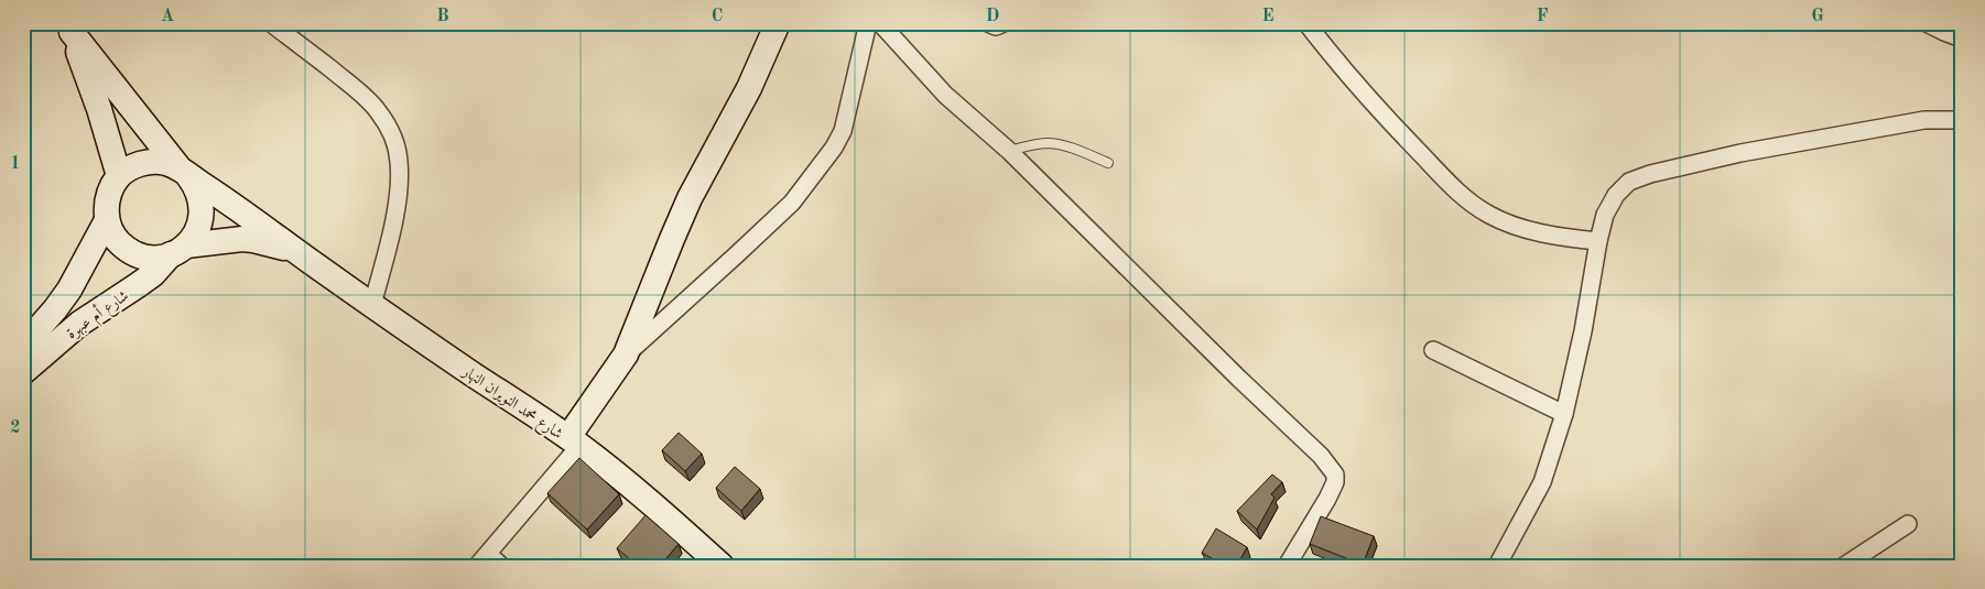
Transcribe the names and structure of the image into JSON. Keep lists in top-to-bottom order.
{
  "streets": {
    "street": ["شارع أم عبهرة", "شارع محمد النويران النهار"]
  },
  "crossings": [
    ["شارع أم عبهرة", "شارع محمد النويران النهار"]
  ],
  "grid": {
    "columns": [
      "A",
      "B",
      "C",
      "D",
      "E",
      "F",
      "G"
    ],
    "rows": ["1", "2"]
  }
}
